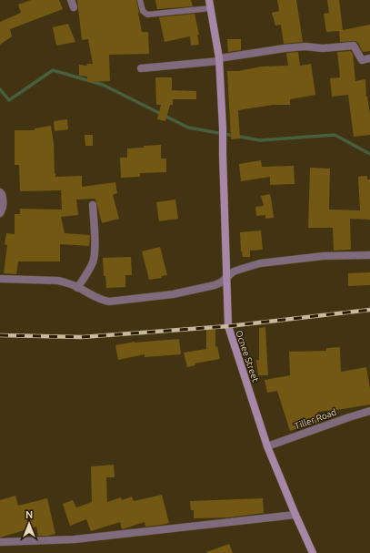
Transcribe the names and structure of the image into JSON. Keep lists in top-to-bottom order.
{
  "streets": {
    "street": ["Ocnee Street", "Tiller Road"]
  },
  "crossings": [
    ["Ocnee Street", "Tiller Road"]
  ],
  "north": "top"
}
